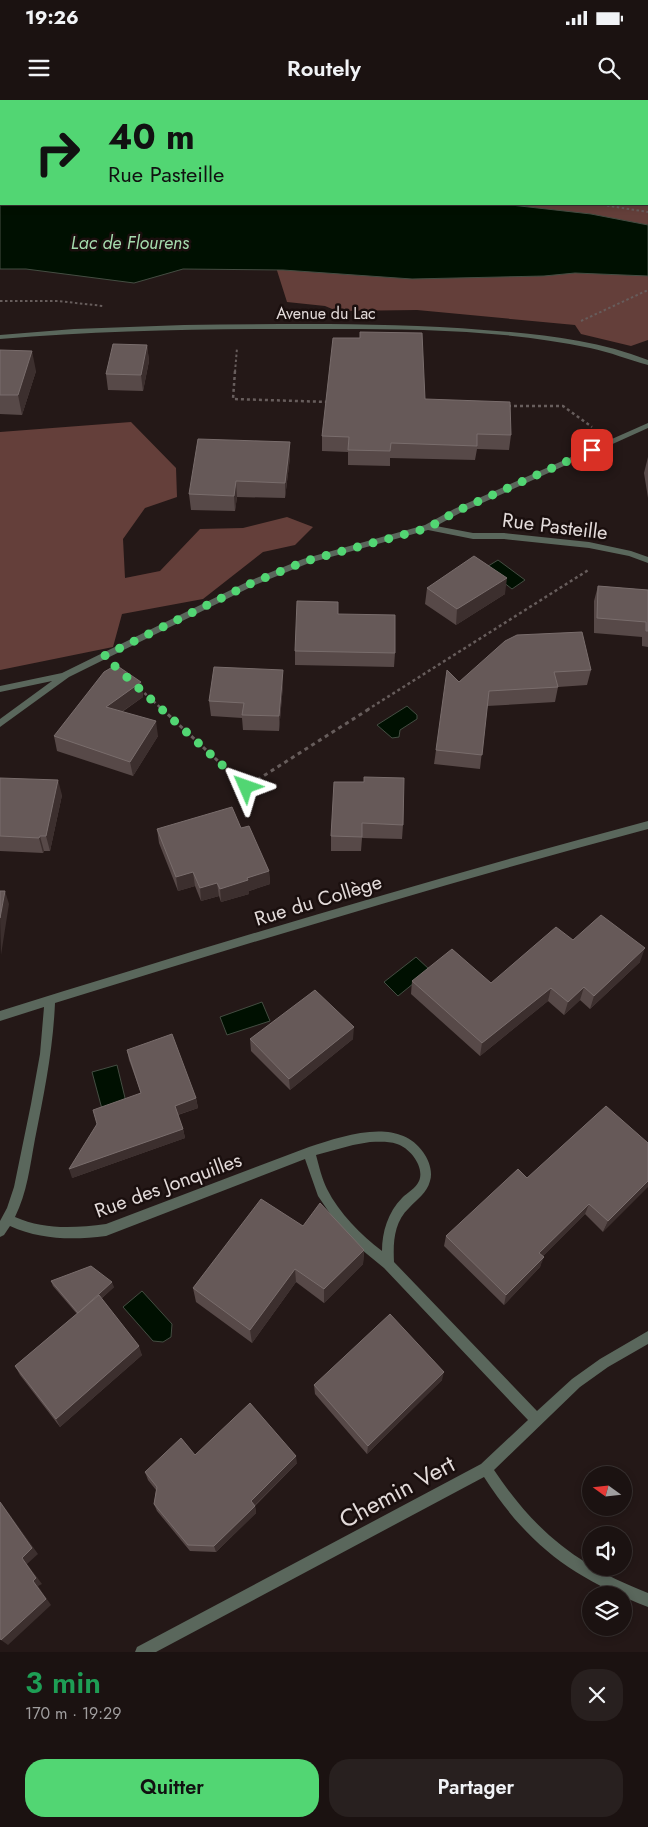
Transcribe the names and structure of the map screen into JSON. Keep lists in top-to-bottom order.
{
  "streets": {
    "street": [
      "Avenue du Lac",
      "Rue Pasteille",
      "Rue du Collège",
      "Rue des Jonquilles",
      "Chemin Vert"
    ]
  },
  "water": ["Lac de Flourens"],
  "north": "left",
  "page": {
    "status": "19:26",
    "header": "Routely",
    "turn": ["40 m", "Rue Pasteille"],
    "heading": ["3 min", "170 m · 19:29"],
    "buttons": ["Quitter", "Partager"]
  }
}
